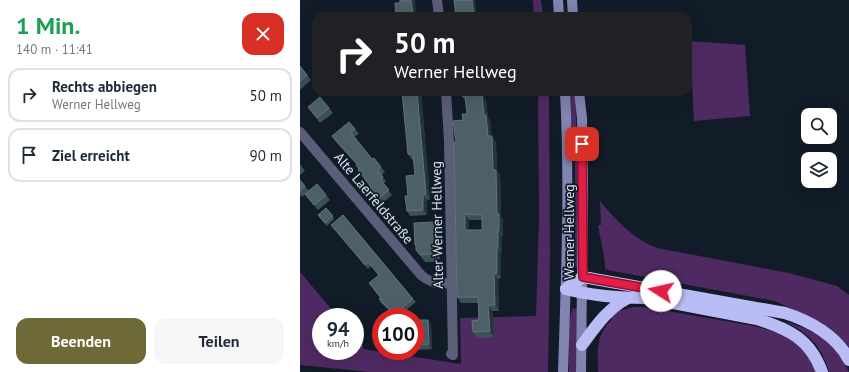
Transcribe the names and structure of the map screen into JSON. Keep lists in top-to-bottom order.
{
  "streets": {
    "main road": ["Werner Hellweg"],
    "street": ["Alte Laerfeldstraße", "Alter Werner Hellweg"]
  },
  "crossings": [
    ["Alte Laerfeldstraße", "Alter Werner Hellweg"]
  ],
  "page": {
    "heading": ["1 Min.", "140 m · 11:41"],
    "turn": ["50 m", "Werner Hellweg"],
    "list": [
      {
        "name": "Rechts abbiegen",
        "note": "Werner Hellweg",
        "value": "50 m"
      },
      {
        "name": "Ziel erreicht",
        "value": "90 m"
      }
    ],
    "speed": "94 km/h",
    "limit": "100",
    "buttons": ["Beenden", "Teilen"]
  }
}
